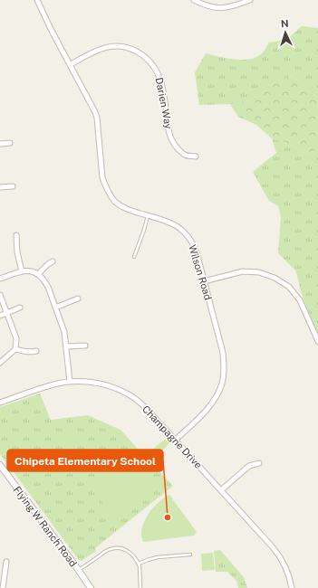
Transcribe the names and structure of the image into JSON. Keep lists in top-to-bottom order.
{
  "streets": {
    "street": [
      "Darien Way",
      "Wilson Road",
      "Champagne Drive",
      "Flying W Ranch Road"
    ]
  },
  "crossings": [
    ["Darien Way", "Wilson Road"],
    ["Wilson Road", "Champagne Drive"]
  ],
  "places": ["Chipeta Elementary School"],
  "north": "top"
}
